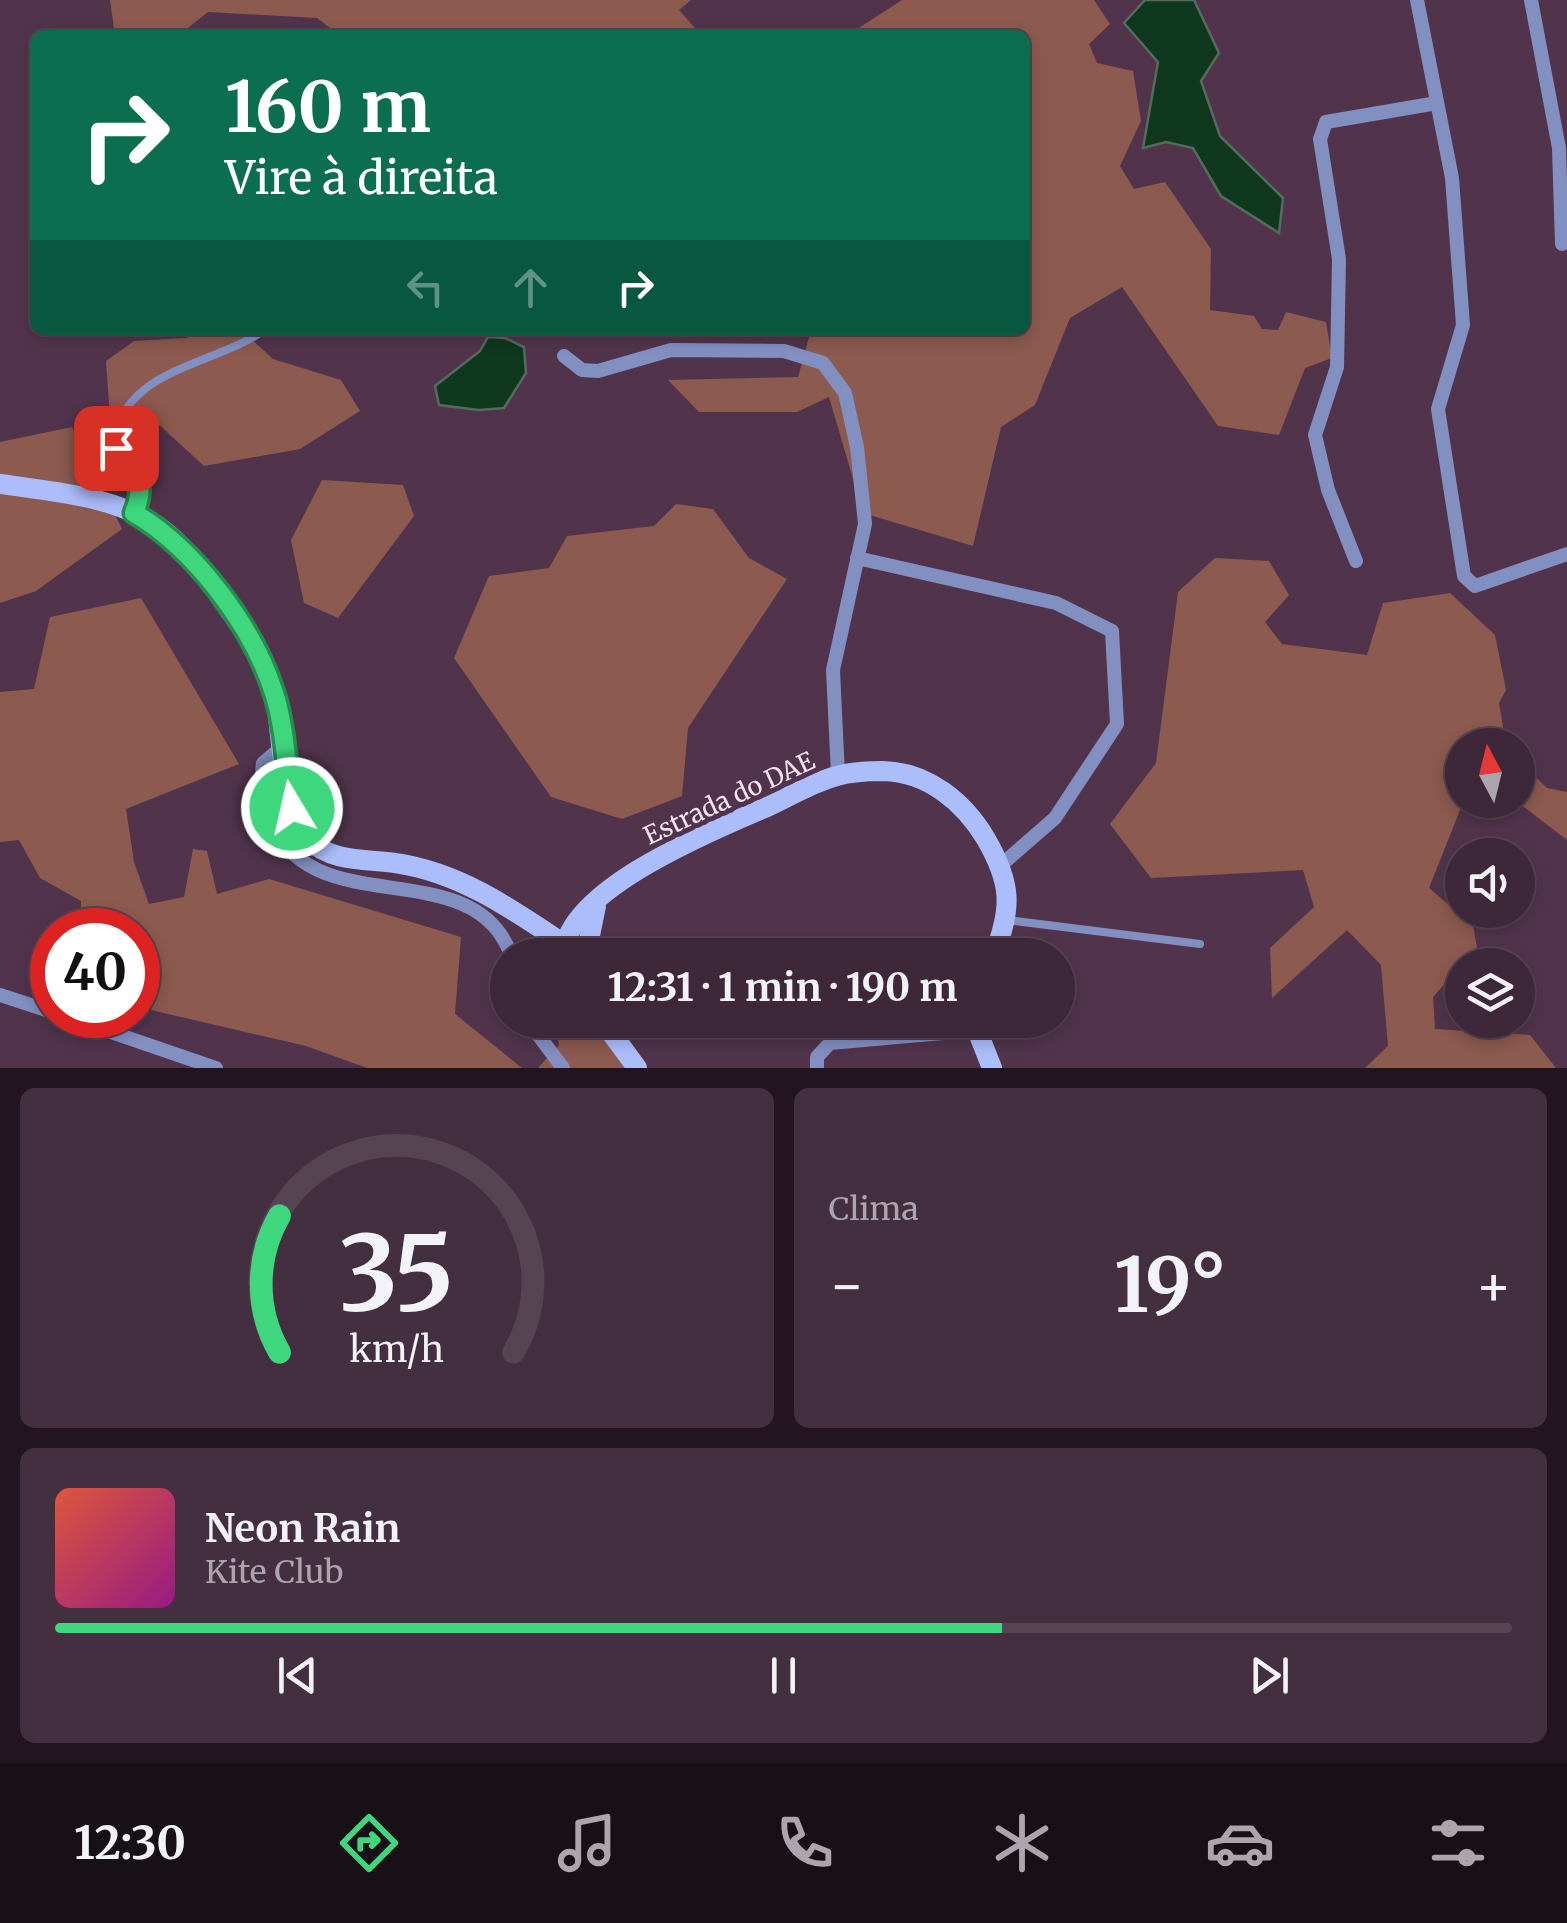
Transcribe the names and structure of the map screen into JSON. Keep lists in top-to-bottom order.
{
  "streets": {
    "street": ["Estrada do DAE"]
  },
  "north": "top",
  "page": {
    "turn": ["160 m", "Vire à direita"],
    "limit": "40",
    "trip": "12:31 · 1 min · 190 m",
    "tile": "Clima",
    "heat": ["−", "19°", "+"],
    "song": ["Neon Rain", "Kite Club"],
    "tabs": "12:30",
    "gauge": ["35", "km/h"]
  }
}
